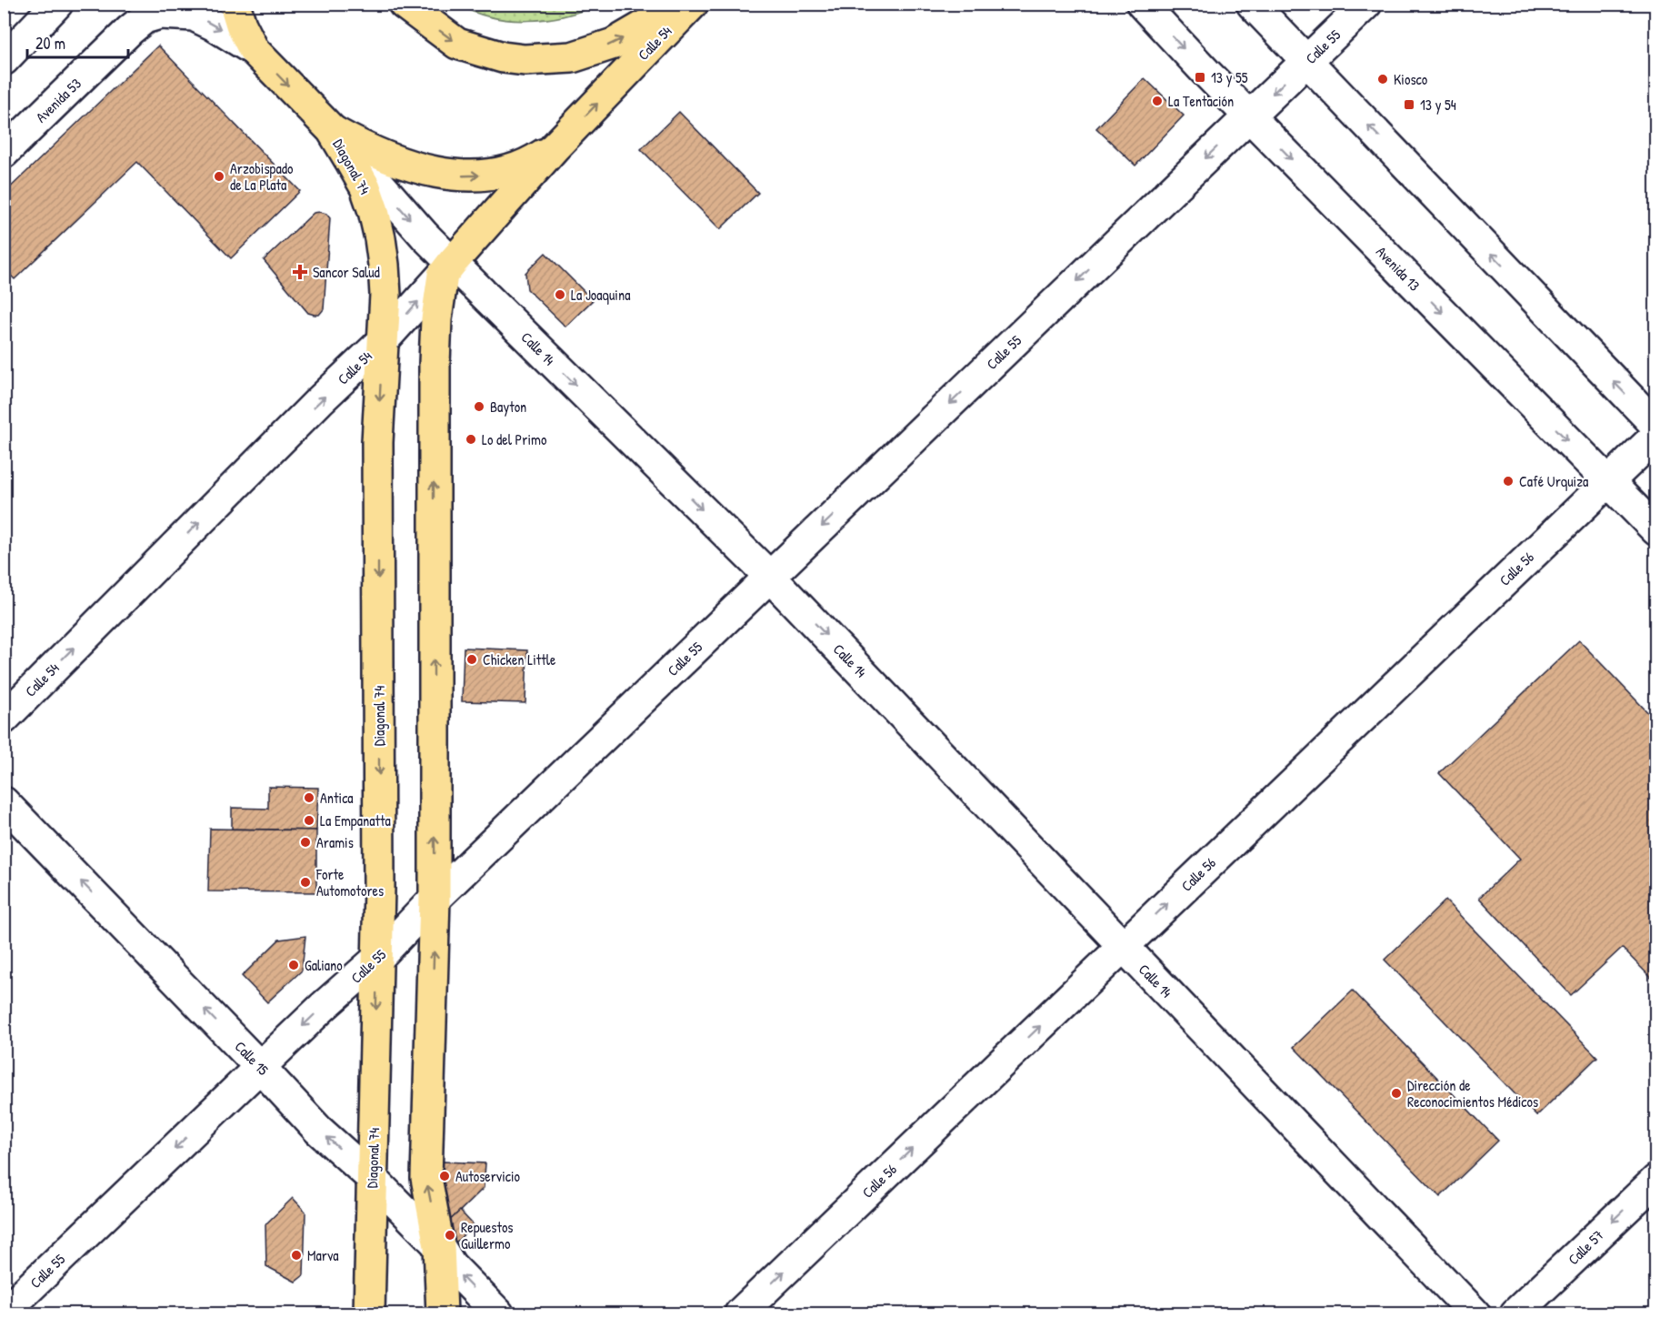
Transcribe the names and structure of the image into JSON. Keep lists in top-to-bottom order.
{
  "streets": {
    "main road": ["Calle 54", "Diagonal 74", "Calle 14"],
    "street": [
      "Calle 55",
      "Avenida 53",
      "Avenida 13",
      "Calle 56",
      "Calle 15",
      "Calle 57"
    ]
  },
  "crossings": [
    ["Calle 54", "Diagonal 74"],
    ["Calle 54", "Calle 14"],
    ["Calle 55", "Diagonal 74"],
    ["Calle 55", "Avenida 13"],
    ["Calle 55", "Calle 14"],
    ["Calle 55", "Calle 15"],
    ["Avenida 53", "Calle 14"],
    ["Diagonal 74", "Calle 14"],
    ["Diagonal 74", "Calle 15"],
    ["Avenida 13", "Calle 56"],
    ["Calle 14", "Calle 56"]
  ],
  "one_way": [
    "Calle 54",
    "Calle 55",
    "Avenida 53",
    "Calle 14",
    "Calle 56",
    "Calle 15",
    "Calle 57"
  ],
  "places": {
    "transit": ["13 y 55", "13 y 54"],
    "other": [
      "Kiosco",
      "La Tentación",
      "Arzobispado de La Plata",
      "La Joaquina",
      "Bayton",
      "Lo del Primo",
      "Café Urquiza",
      "Chicken Little",
      "Antica",
      "La Empanatta",
      "Aramis",
      "Forte Automotores",
      "Galiano",
      "Dirección de Reconocimientos Médicos",
      "Autoservicio",
      "Repuestos Guillermo",
      "Marva"
    ],
    "health": ["Sancor Salud"]
  },
  "scale_bar": "20 m"
}
